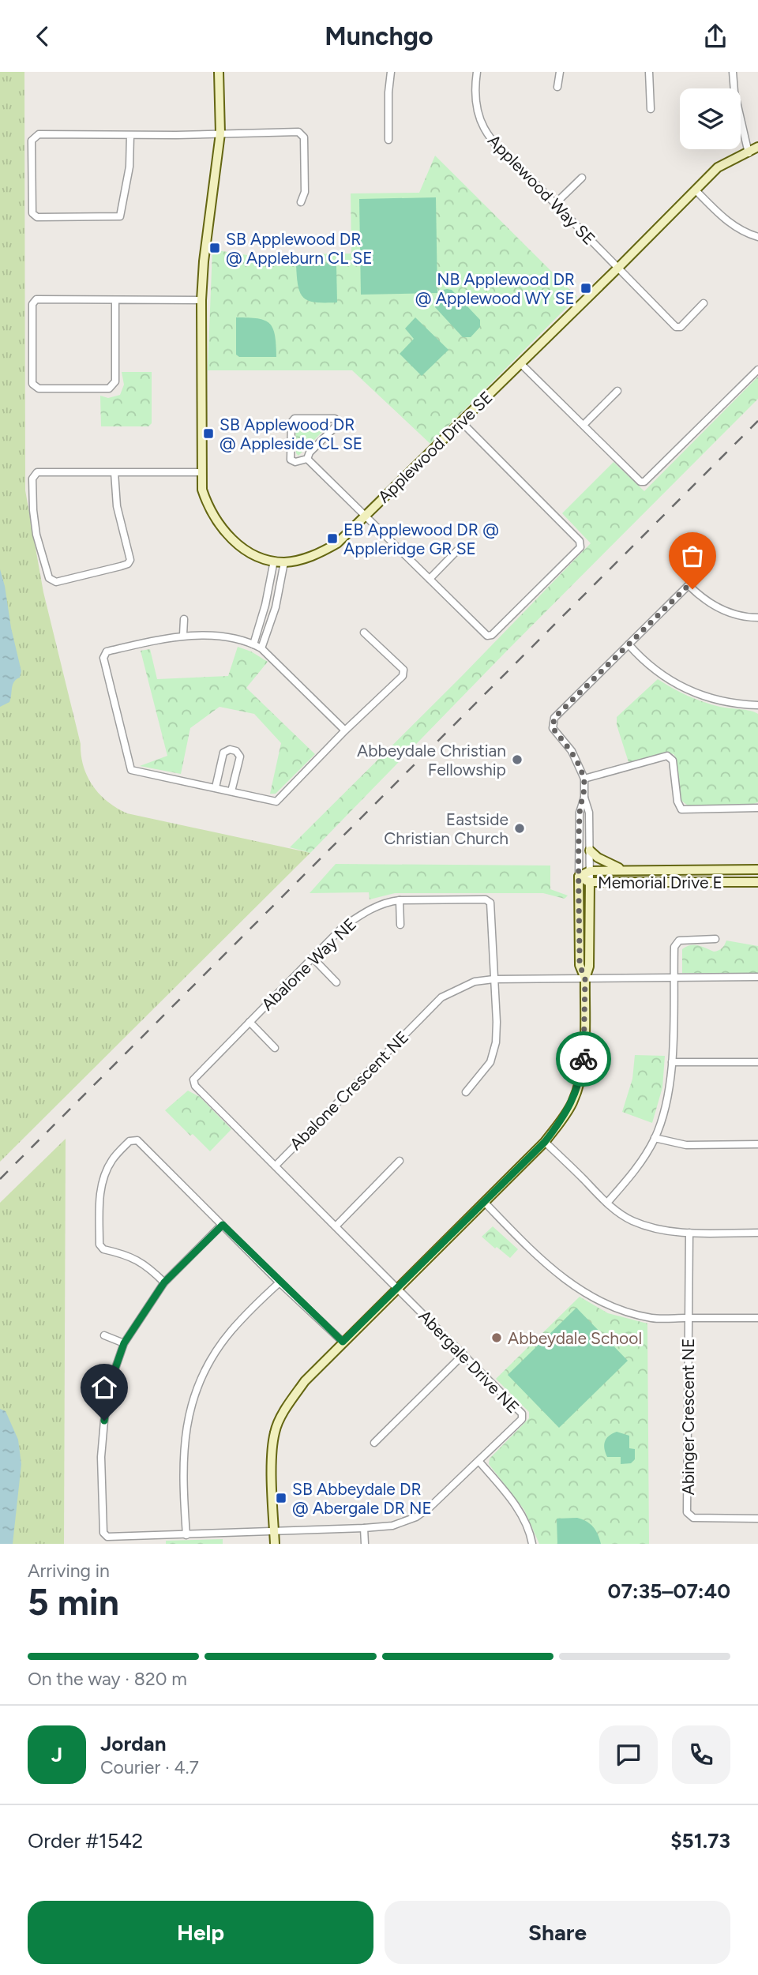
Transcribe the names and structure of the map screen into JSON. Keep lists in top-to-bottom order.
{
  "streets": {
    "street": [
      "Applewood Way SE",
      "Applewood Drive SE",
      "Memorial Drive E",
      "Abalone Way NE",
      "Abalone Crescent NE",
      "Abergale Drive NE",
      "Abinger Crescent NE"
    ]
  },
  "crossings": [
    ["Applewood Way SE", "Applewood Drive SE"],
    ["Abalone Way NE", "Abalone Crescent NE"]
  ],
  "places": {
    "transit": [
      "SB Applewood DR @ Appleburn CL SE",
      "NB Applewood DR @ Applewood WY SE",
      "SB Applewood DR @ Appleside CL SE",
      "EB Applewood DR @ Appleridge GR SE",
      "SB Abbeydale DR @ Abergale DR NE"
    ],
    "other": ["Abbeydale Christian Fellowship", "Eastside Christian Church", "Abbeydale School"]
  },
  "page": {
    "header": "Munchgo",
    "heading": ["5 min", "Arriving in", "07:35–07:40"],
    "panel": [
      "Jordan",
      "Courier · 4.7",
      "Order #1542",
      "$51.73"
    ],
    "bar": "On the way · 820 m",
    "round": "J",
    "buttons": ["Help", "Share"]
  }
}
